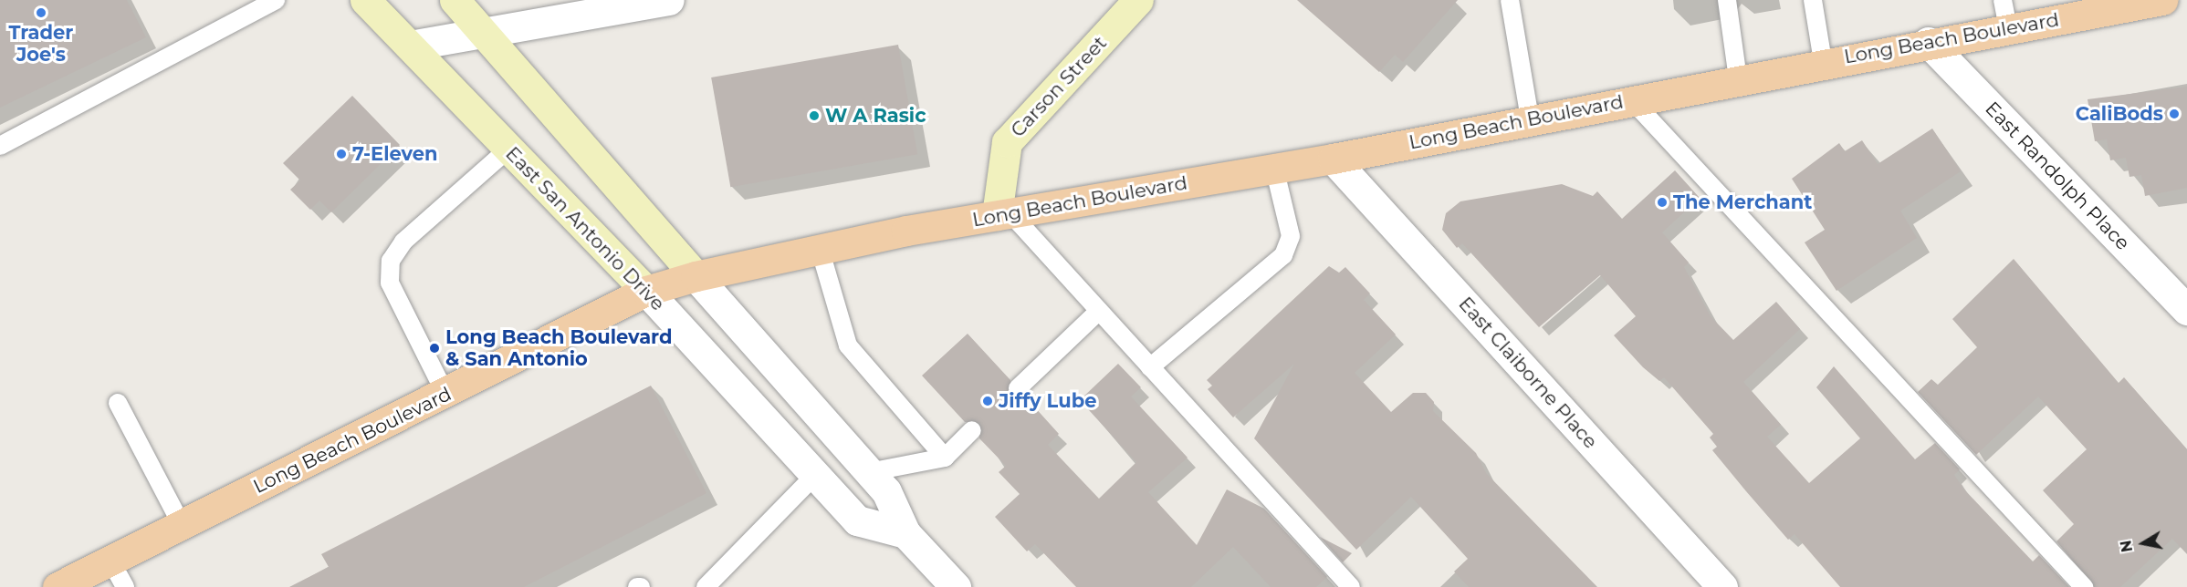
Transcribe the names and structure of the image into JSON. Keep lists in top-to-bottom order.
{
  "streets": {
    "main road": ["Long Beach Boulevard", "Carson Street", "East San Antonio Drive"],
    "street": ["East Randolph Place", "East Claiborne Place"]
  },
  "crossings": [
    ["Long Beach Boulevard", "Carson Street"],
    ["Long Beach Boulevard", "East Randolph Place"],
    ["Long Beach Boulevard", "East San Antonio Drive"],
    ["Long Beach Boulevard", "East Claiborne Place"]
  ],
  "places": [
    "Trader Joe's",
    "CaliBods",
    "W A Rasic",
    "7-Eleven",
    "The Merchant",
    "Long Beach Boulevard & San Antonio",
    "Jiffy Lube"
  ],
  "north": "left"
}
